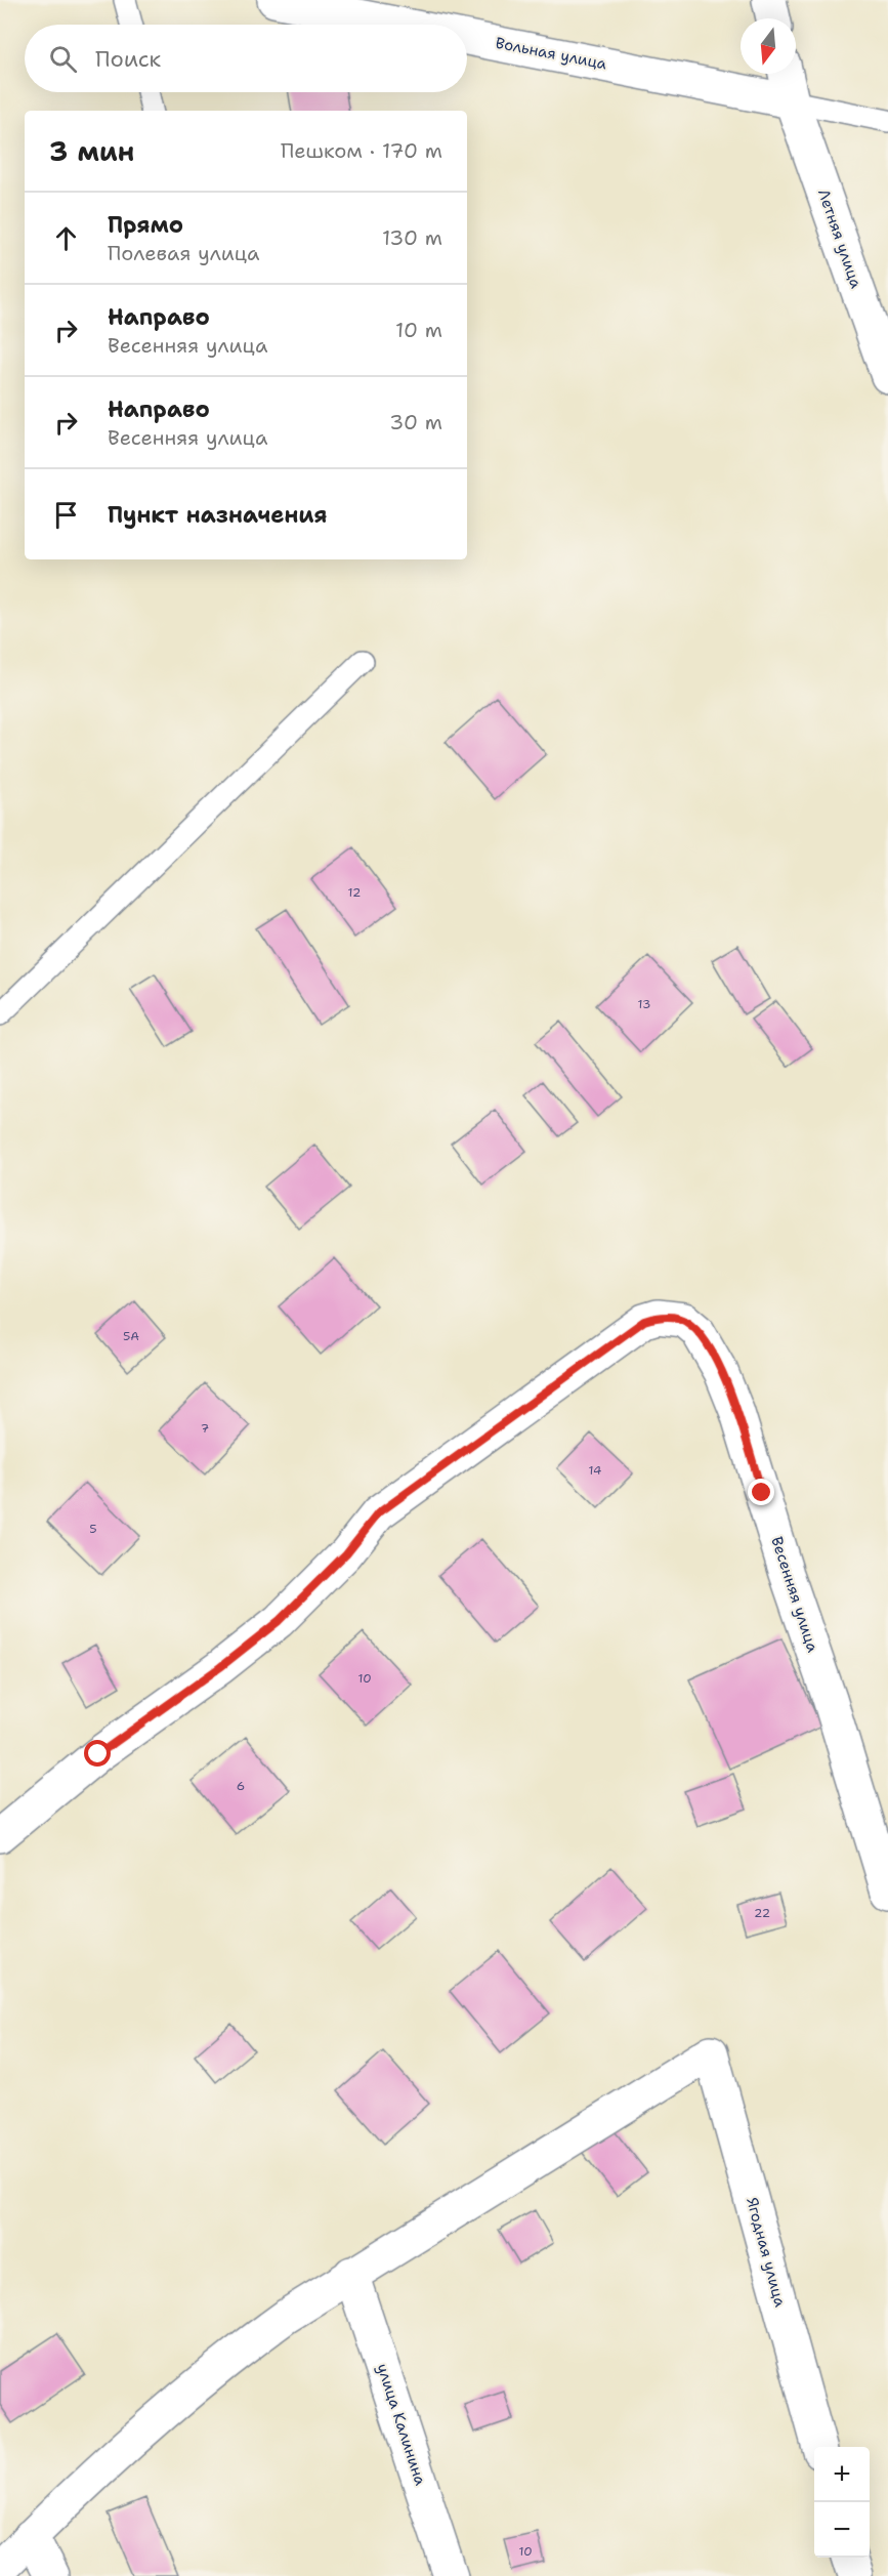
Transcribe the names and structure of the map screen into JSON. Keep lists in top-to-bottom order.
{
  "streets": {
    "street": [
      "Вольная улица",
      "Летняя улица",
      "Весенняя улица",
      "Ягодная улица",
      "улица Калинина"
    ]
  },
  "crossings": [
    ["Вольная улица", "Летняя улица"],
    ["Ягодная улица", "улица Калинина"]
  ],
  "house_numbers": [
    "12",
    "13",
    "5А",
    "7",
    "14",
    "5",
    "10",
    "6",
    "22",
    "10"
  ],
  "north": "bottom",
  "page": {
    "search": "Поиск",
    "heading": ["3 мин", "Пешком · 170 m"],
    "list": [
      ["Прямо", "Полевая улица", "130 m"],
      ["Направо", "Весенняя улица", "10 m"],
      ["Направо", "Весенняя улица", "30 m"],
      "Пункт назначения"
    ],
    "map_buttons": ["+", "−"]
  }
}
